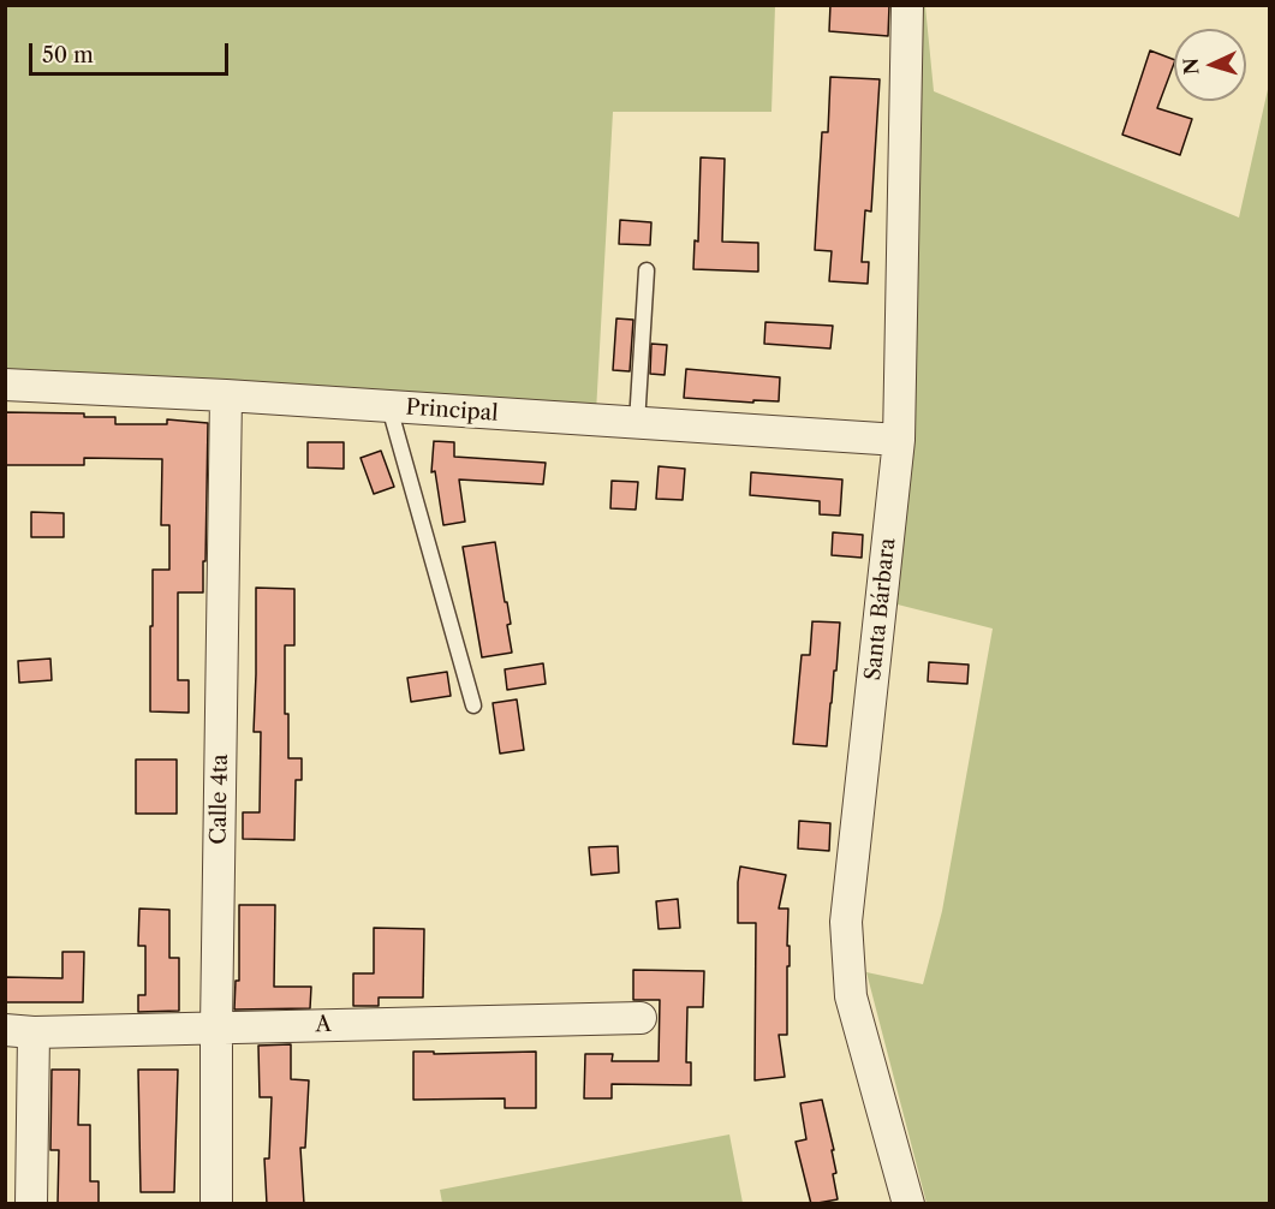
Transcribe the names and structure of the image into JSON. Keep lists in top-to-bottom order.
{
  "streets": {
    "street": [
      "Principal",
      "Santa Bárbara",
      "Calle 4ta",
      "A"
    ]
  },
  "crossings": [
    ["Principal", "Santa Bárbara"],
    ["Principal", "Calle 4ta"],
    ["Calle 4ta", "A"]
  ],
  "scale_bar": "50 m",
  "north": "left"
}
